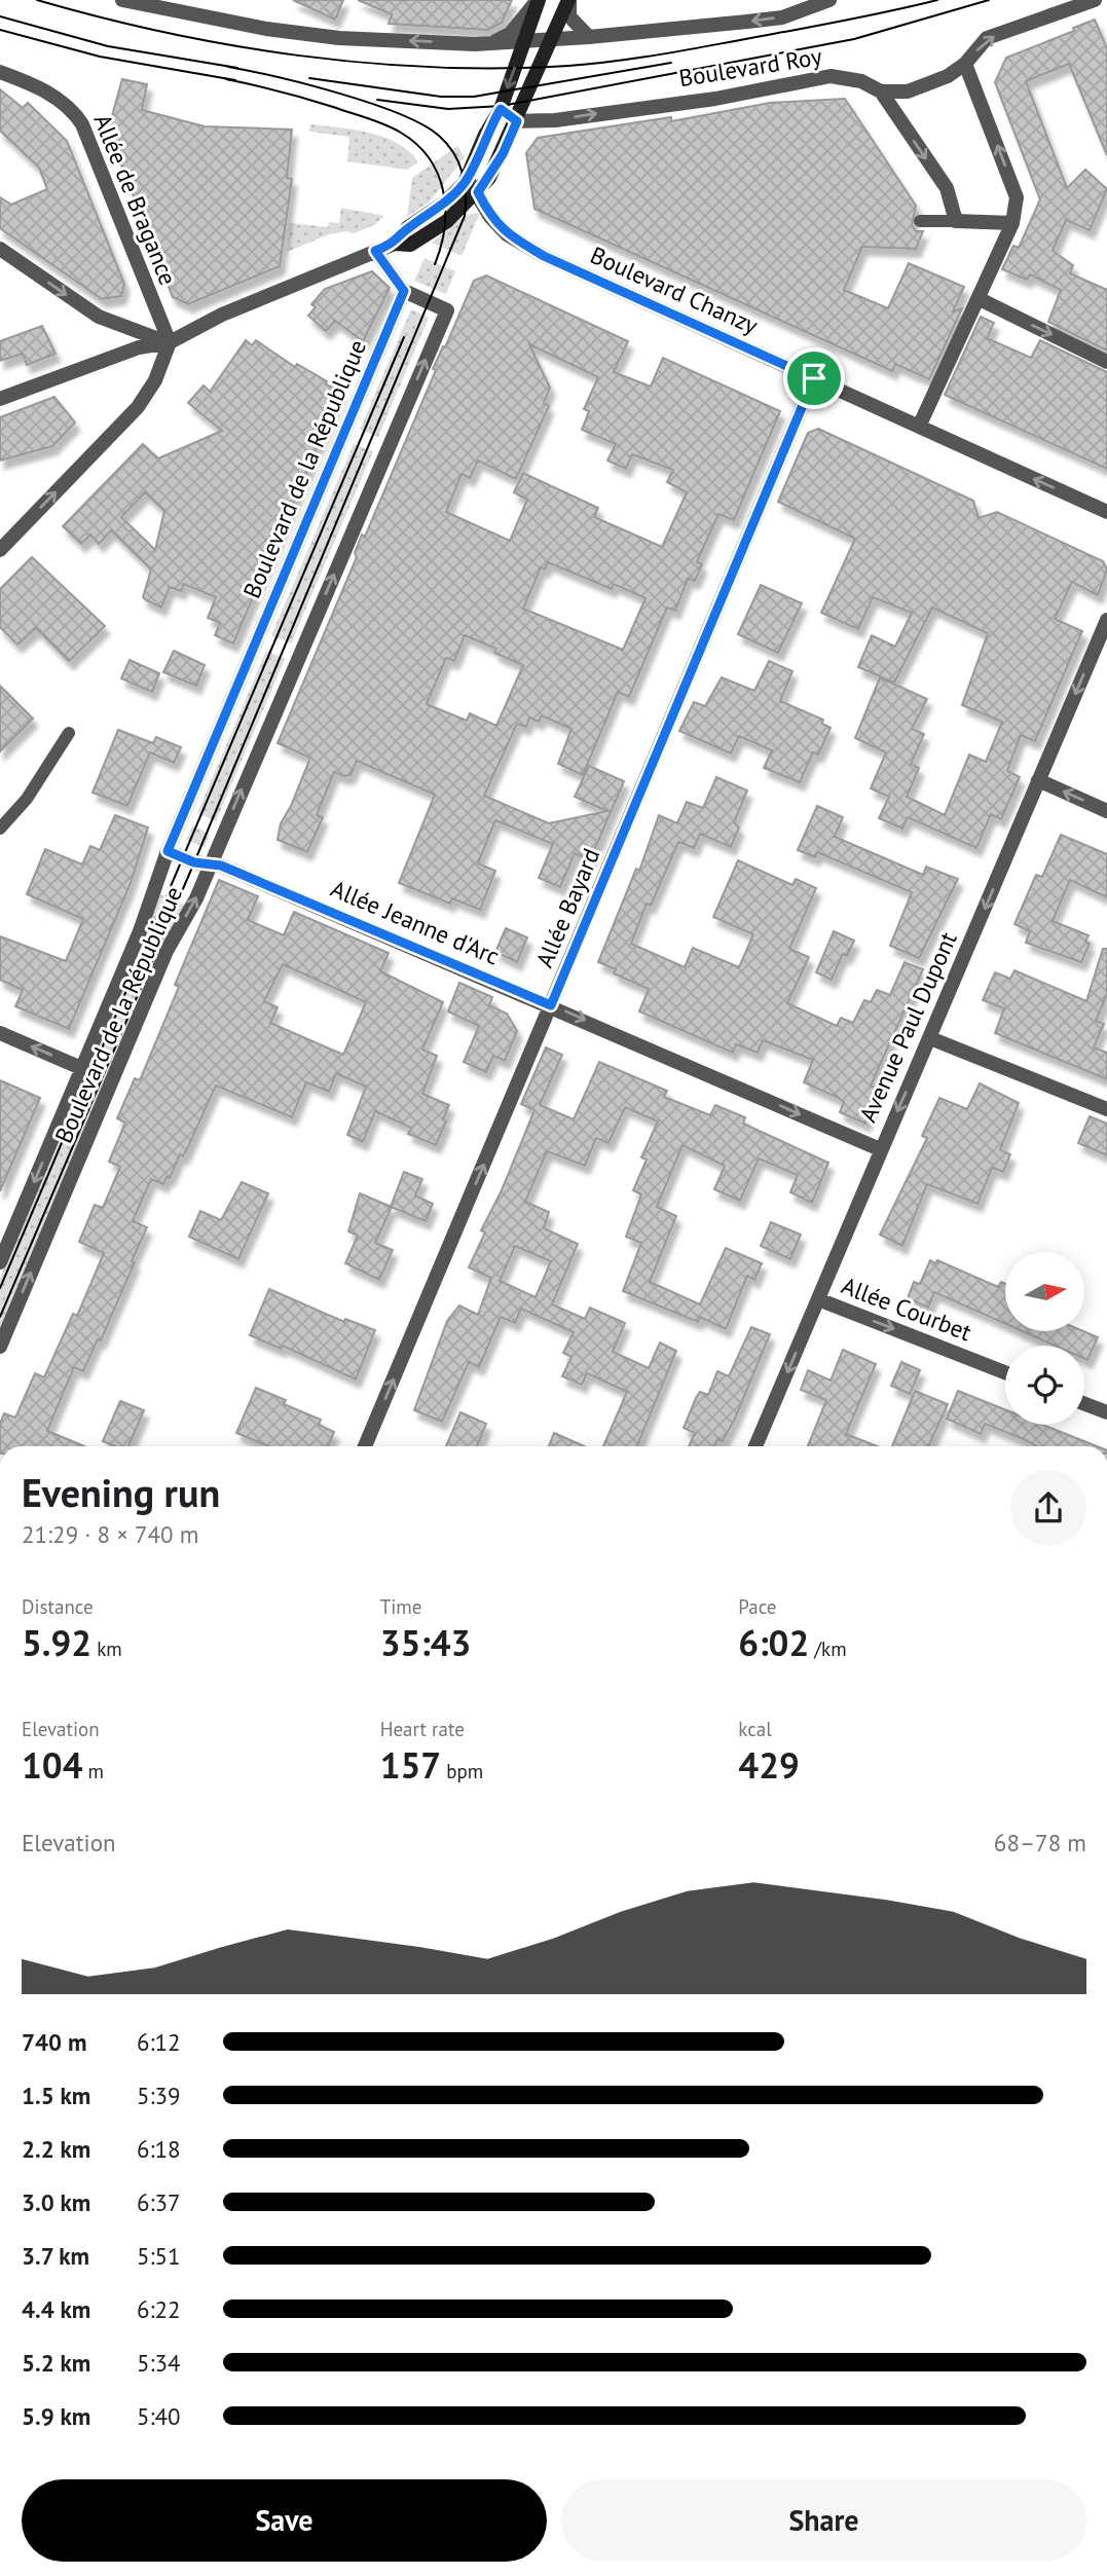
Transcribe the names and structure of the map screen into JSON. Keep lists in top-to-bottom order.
{
  "streets": {
    "street": [
      "Boulevard Roy",
      "Allée de Bragance",
      "Boulevard Chanzy",
      "Boulevard de la République",
      "Allée Bayard",
      "Allée Jeanne d'Arc",
      "Avenue Paul Dupont",
      "Allée Courbet"
    ]
  },
  "crossings": [
    ["Boulevard Chanzy", "Allée Bayard"],
    ["Boulevard de la République", "Allée Jeanne d'Arc"],
    ["Allée Bayard", "Allée Jeanne d'Arc"],
    ["Allée Jeanne d'Arc", "Avenue Paul Dupont"],
    ["Avenue Paul Dupont", "Allée Courbet"]
  ],
  "one_way": [
    "Allée Bayard",
    "Allée Jeanne d'Arc",
    "Avenue Paul Dupont",
    "Allée Courbet"
  ],
  "north": "right",
  "page": {
    "heading": ["Evening run", "21:29 · 8 × 740 m"],
    "stats": [
      ["Distance", "5.92 km"],
      ["Time", "35:43"],
      ["Pace", "6:02 /km"],
      ["Elevation", "104 m"],
      ["Heart rate", "157 bpm"],
      ["kcal", "429"]
    ],
    "chart": ["Elevation", "68–78 m"],
    "list": [
      {
        "name": "740 m",
        "note": "6:12"
      },
      {
        "name": "1.5 km",
        "note": "5:39"
      },
      {
        "name": "2.2 km",
        "note": "6:18"
      },
      {
        "name": "3.0 km",
        "note": "6:37"
      },
      {
        "name": "3.7 km",
        "note": "5:51"
      },
      {
        "name": "4.4 km",
        "note": "6:22"
      },
      {
        "name": "5.2 km",
        "note": "5:34"
      },
      {
        "name": "5.9 km",
        "note": "5:40"
      }
    ],
    "buttons": ["Save", "Share"]
  }
}
